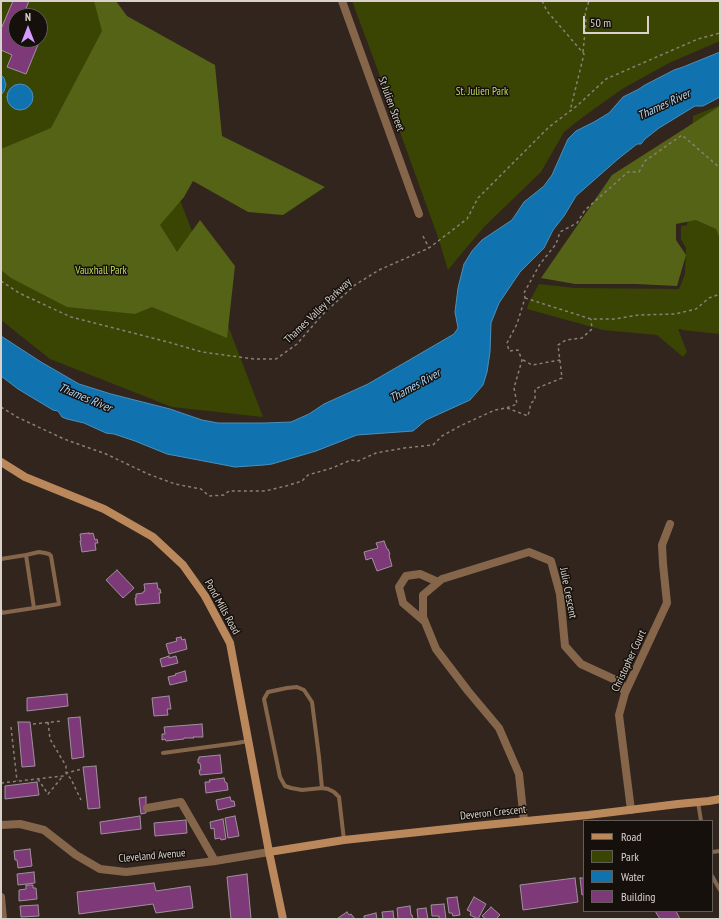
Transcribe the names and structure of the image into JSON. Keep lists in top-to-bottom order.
{
  "streets": {
    "main road": ["Pond Mills Road", "Deveron Crescent"],
    "street": [
      "St Julien Street",
      "Julie Crescent",
      "Christopher Court",
      "Cleveland Avenue"
    ],
    "path": ["Thames Valley Parkway"]
  },
  "crossings": [
    ["Julie Crescent", "Christopher Court"],
    ["Julie Crescent", "Deveron Crescent"],
    ["Pond Mills Road", "Deveron Crescent"],
    ["Pond Mills Road", "Cleveland Avenue"],
    ["Christopher Court", "Deveron Crescent"],
    ["Deveron Crescent", "Cleveland Avenue"]
  ],
  "water": ["Thames River"],
  "parks": ["St. Julien Park", "Vauxhall Park"],
  "legend": [
    "Road",
    "Park",
    "Water",
    "Building"
  ],
  "scale_bar": "50 m",
  "north": "top"
}
